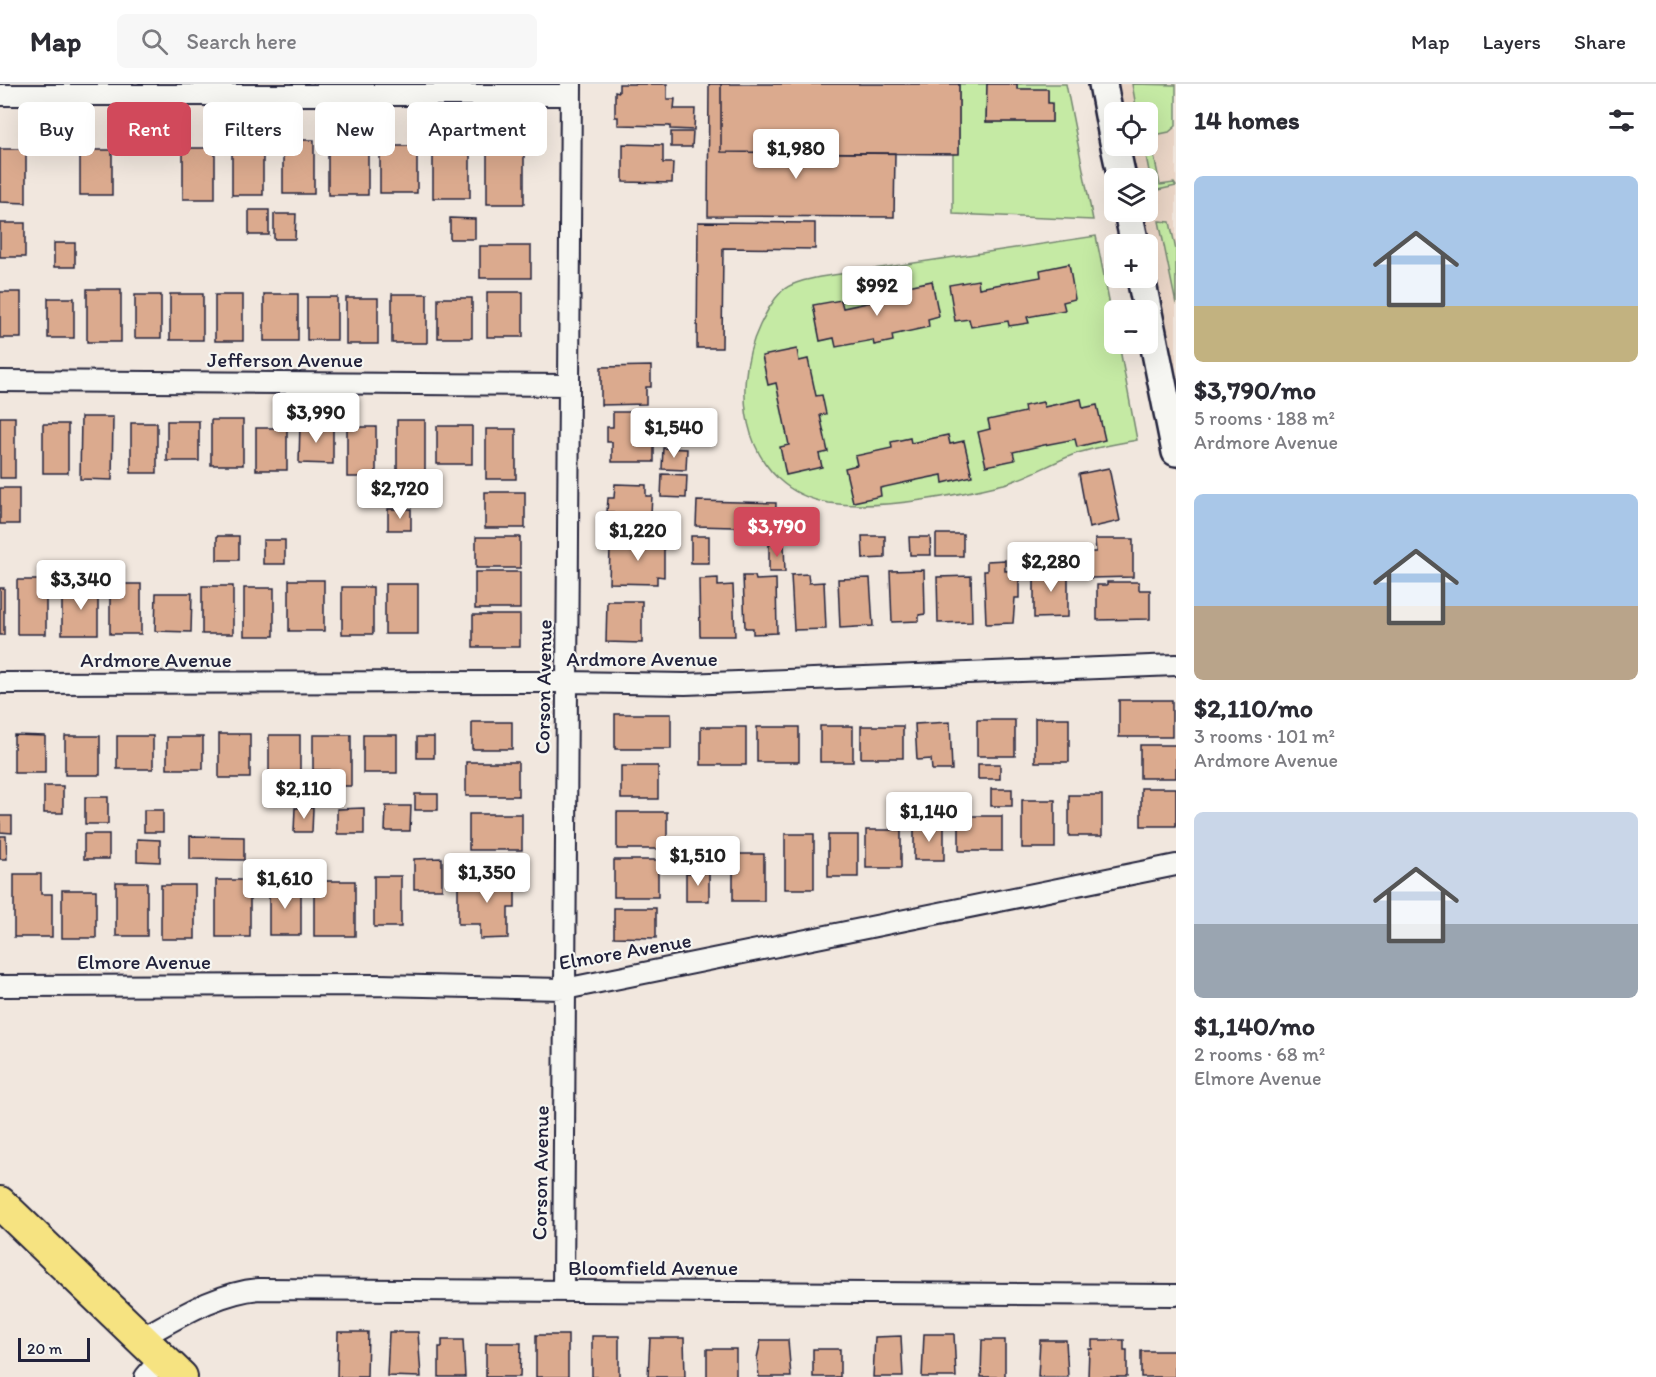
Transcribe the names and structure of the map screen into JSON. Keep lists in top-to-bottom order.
{
  "streets": {
    "street": [
      "Jefferson Avenue",
      "Ardmore Avenue",
      "Corson Avenue",
      "Elmore Avenue",
      "Bloomfield Avenue"
    ]
  },
  "crossings": [
    ["Jefferson Avenue", "Corson Avenue"],
    ["Ardmore Avenue", "Corson Avenue"],
    ["Corson Avenue", "Elmore Avenue"],
    ["Corson Avenue", "Bloomfield Avenue"]
  ],
  "scale_bar": "20 m",
  "page": {
    "header": "Map",
    "search": "Search here",
    "nav": ["Map", "Layers", "Share"],
    "heading": "14 homes",
    "map_buttons": ["+", "−"],
    "chip": [
      "Buy",
      "Rent",
      "Filters",
      "New",
      "Apartment"
    ],
    "price": [
      "$1,980",
      "$992",
      "$3,990",
      "$1,540",
      "$2,720",
      "$3,790",
      "$1,220",
      "$2,280",
      "$3,340",
      "$2,110",
      "$1,140",
      "$1,510",
      "$1,350",
      "$1,610"
    ],
    "list": [
      {
        "name": "$3,790/mo",
        "note": "5 rooms · 188 m² · Ardmore Avenue"
      },
      {
        "name": "$2,110/mo",
        "note": "3 rooms · 101 m² · Ardmore Avenue"
      },
      {
        "name": "$1,140/mo",
        "note": "2 rooms · 68 m² · Elmore Avenue"
      }
    ],
    "scale": "20 m"
  }
}
